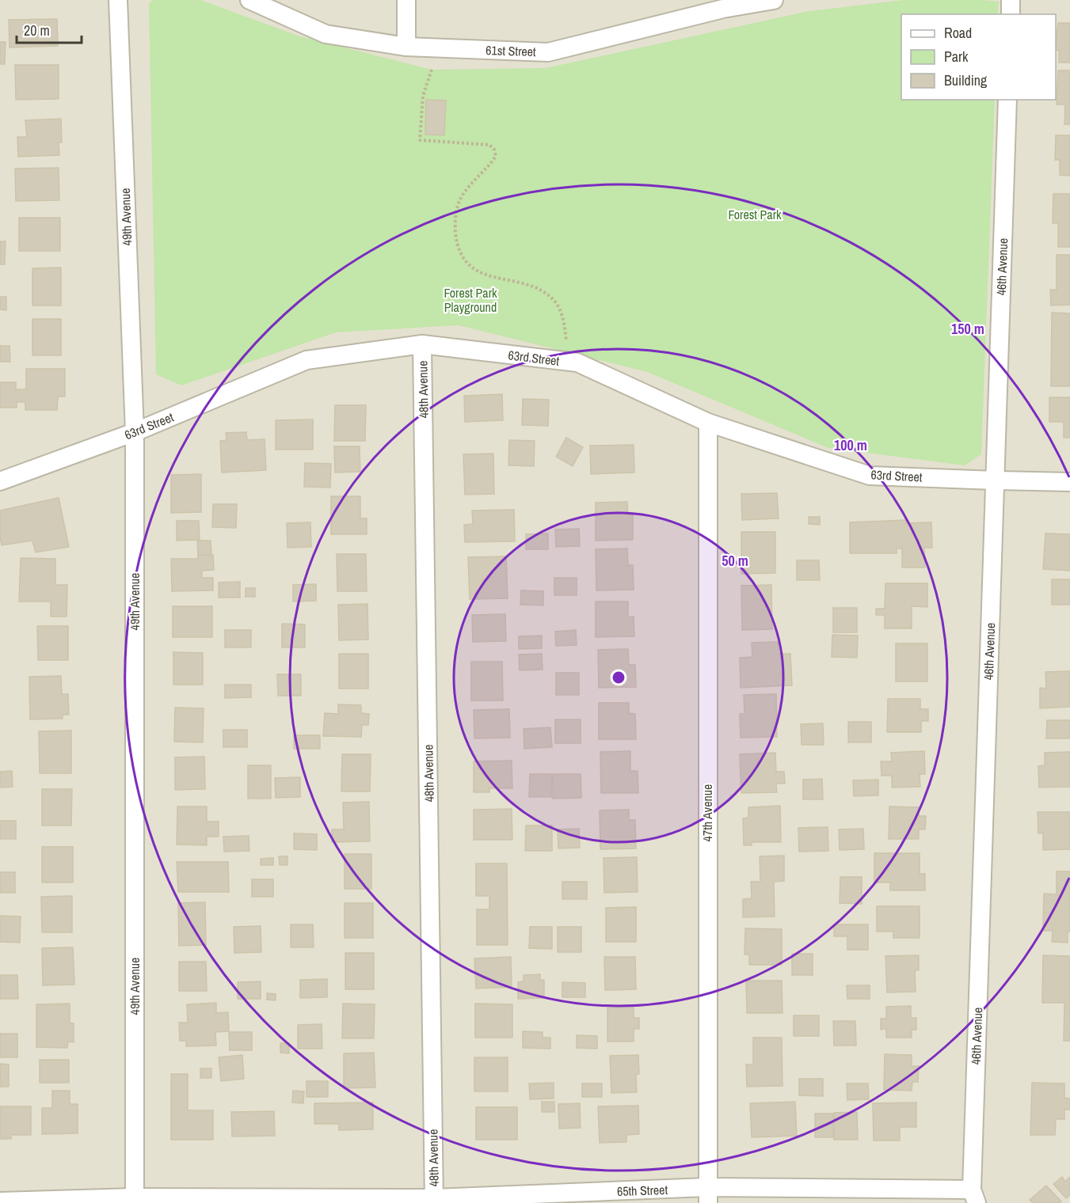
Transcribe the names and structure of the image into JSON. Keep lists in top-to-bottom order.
{
  "streets": {
    "street": [
      "61st Street",
      "49th Avenue",
      "46th Avenue",
      "63rd Street",
      "48th Avenue",
      "47th Avenue",
      "65th Street"
    ]
  },
  "crossings": [
    ["49th Avenue", "63rd Street"],
    ["49th Avenue", "65th Street"],
    ["46th Avenue", "63rd Street"],
    ["46th Avenue", "65th Street"],
    ["63rd Street", "48th Avenue"],
    ["63rd Street", "47th Avenue"],
    ["48th Avenue", "65th Street"],
    ["47th Avenue", "65th Street"]
  ],
  "parks": ["Forest Park", "Forest Park Playground"],
  "legend": ["Road", "Park", "Building"],
  "scale_bar": "20 m",
  "rings": ["150 m", "100 m", "50 m"]
}
